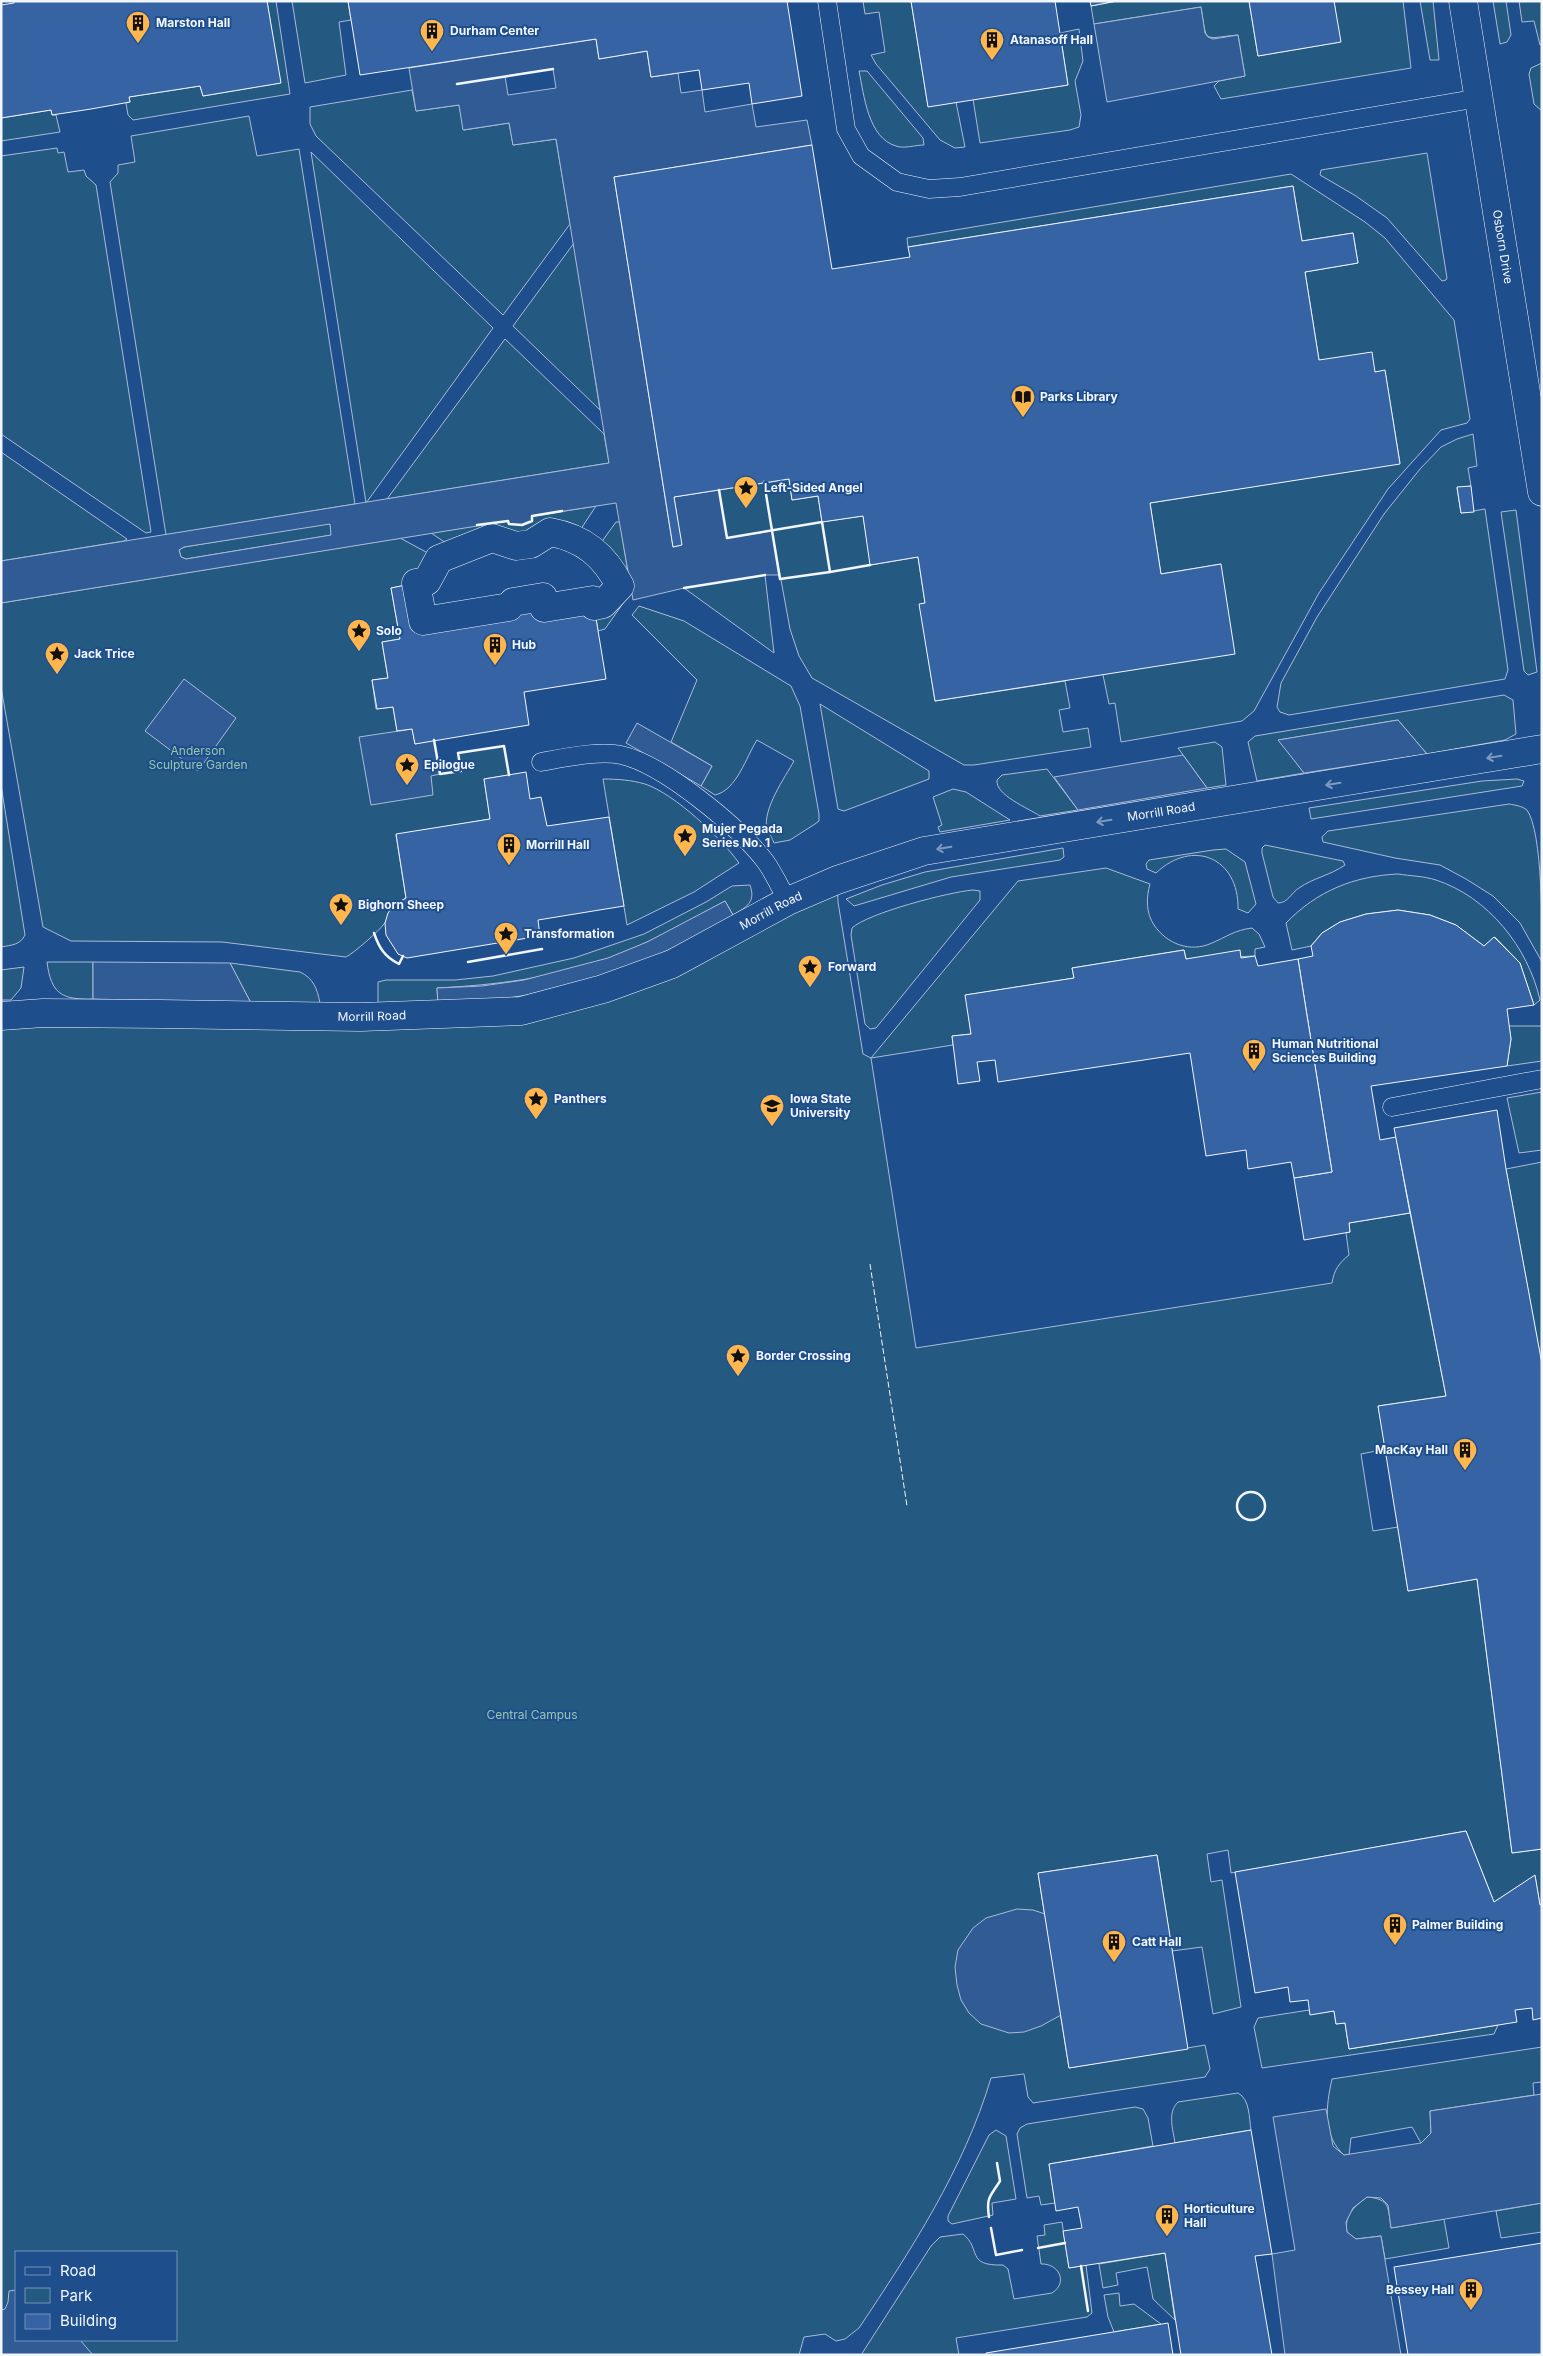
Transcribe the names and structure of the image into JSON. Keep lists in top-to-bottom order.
{
  "streets": {
    "street": ["Osborn Drive", "Morrill Road"]
  },
  "one_way": ["Morrill Road"],
  "parks": ["Anderson Sculpture Garden", "Central Campus"],
  "places": {
    "building": [
      "Marston Hall",
      "Durham Center",
      "Atanasoff Hall",
      "Hub",
      "Morrill Hall",
      "Human Nutritional Sciences Building",
      "MacKay Hall",
      "Palmer Building",
      "Catt Hall",
      "Horticulture Hall",
      "Bessey Hall"
    ],
    "library": ["Parks Library"],
    "place": [
      "Left-Sided Angel",
      "Solo",
      "Jack Trice",
      "Epilogue",
      "Mujer Pegada Series No. 1",
      "Bighorn Sheep",
      "Transformation",
      "Forward",
      "Panthers",
      "Border Crossing"
    ],
    "school or university": ["Iowa State University"]
  },
  "legend": ["Road", "Park", "Building"]
}
